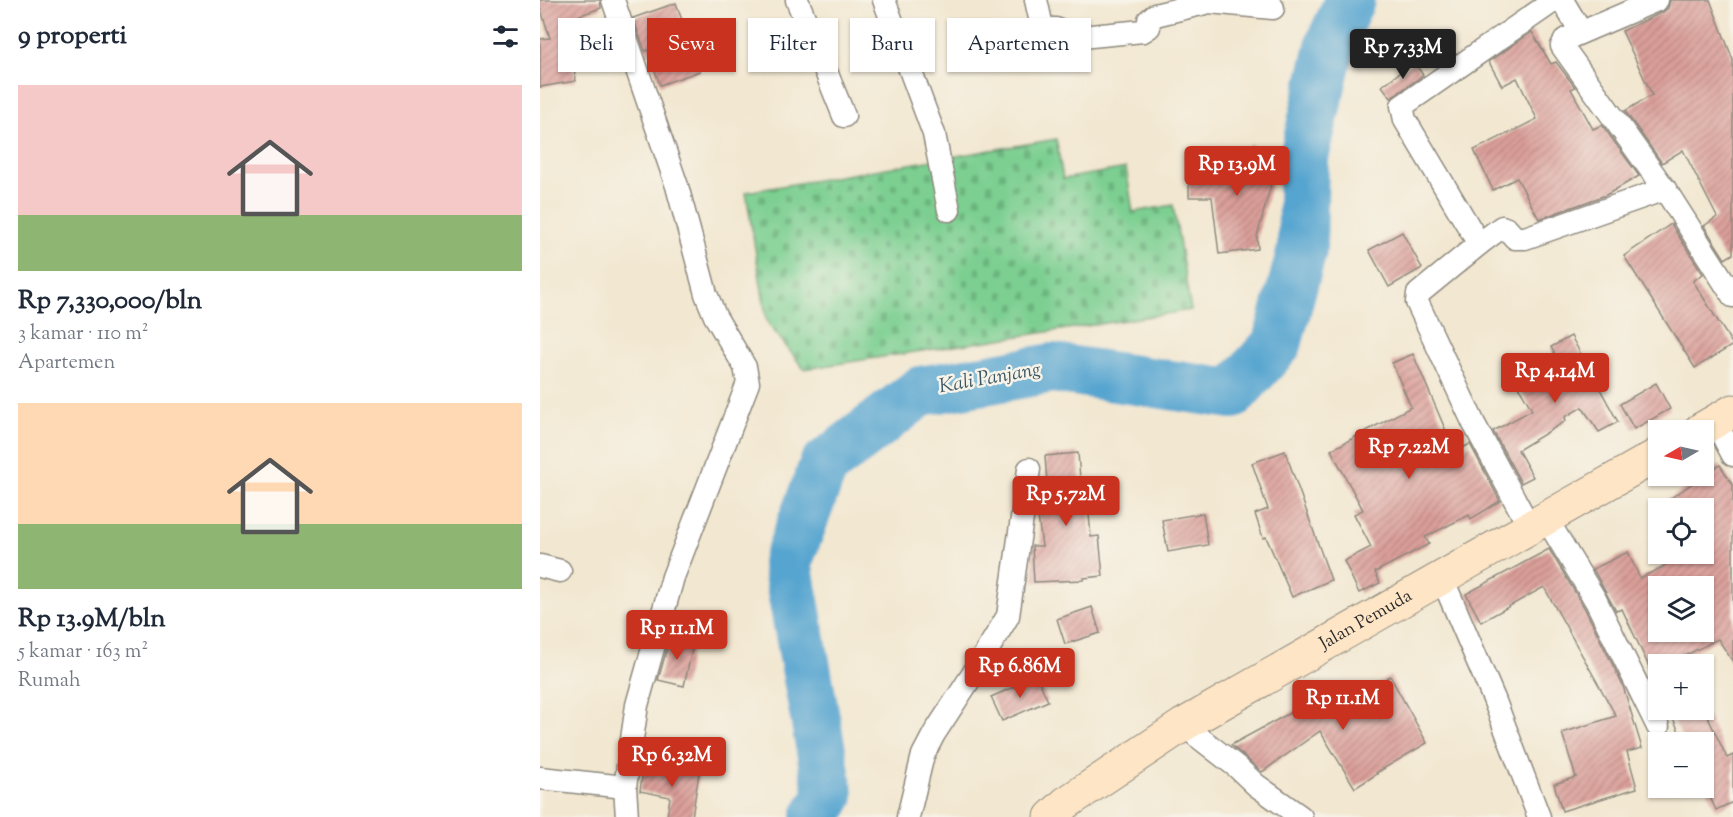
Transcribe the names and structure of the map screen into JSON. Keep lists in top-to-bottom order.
{
  "streets": {
    "main road": ["Jalan Pemuda"]
  },
  "water": ["Kali Panjang"],
  "north": "left",
  "page": {
    "heading": "9 properti",
    "chip": [
      "Beli",
      "Sewa",
      "Filter",
      "Baru",
      "Apartemen"
    ],
    "price": [
      "Rp 7.33M",
      "Rp 13.9M",
      "Rp 4.14M",
      "Rp 7.22M",
      "Rp 5.72M",
      "Rp 11.1M",
      "Rp 6.86M",
      "Rp 11.1M",
      "Rp 6.32M"
    ],
    "list": [
      {
        "name": "Rp 7,330,000/bln",
        "note": "3 kamar · 110 m² · Apartemen"
      },
      {
        "name": "Rp 13.9M/bln",
        "note": "5 kamar · 163 m² · Rumah"
      }
    ],
    "map_buttons": ["+", "−"]
  }
}
